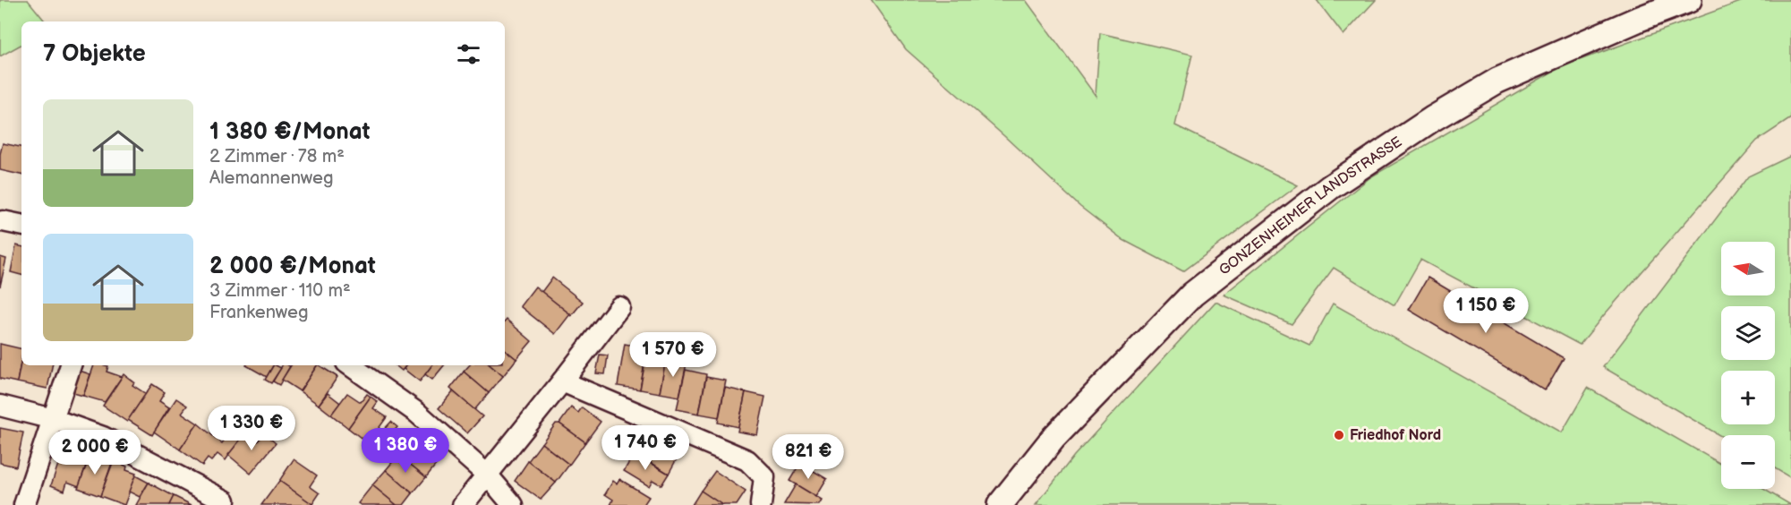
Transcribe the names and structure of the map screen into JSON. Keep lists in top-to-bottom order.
{
  "streets": {
    "street": ["GONZENHEIMER LANDSTRASSE"]
  },
  "places": ["Friedhof Nord"],
  "north": "left",
  "page": {
    "heading": "7 Objekte",
    "list": [
      {
        "name": "1 380 €/Monat",
        "note": "2 Zimmer · 78 m² · Alemannenweg"
      },
      {
        "name": "2 000 €/Monat",
        "note": "3 Zimmer · 110 m² · Frankenweg"
      }
    ],
    "map_buttons": ["+", "−"],
    "price": [
      "1 150 €",
      "1 570 €",
      "1 330 €",
      "1 740 €",
      "1 380 €",
      "2 000 €",
      "821 €"
    ]
  }
}
